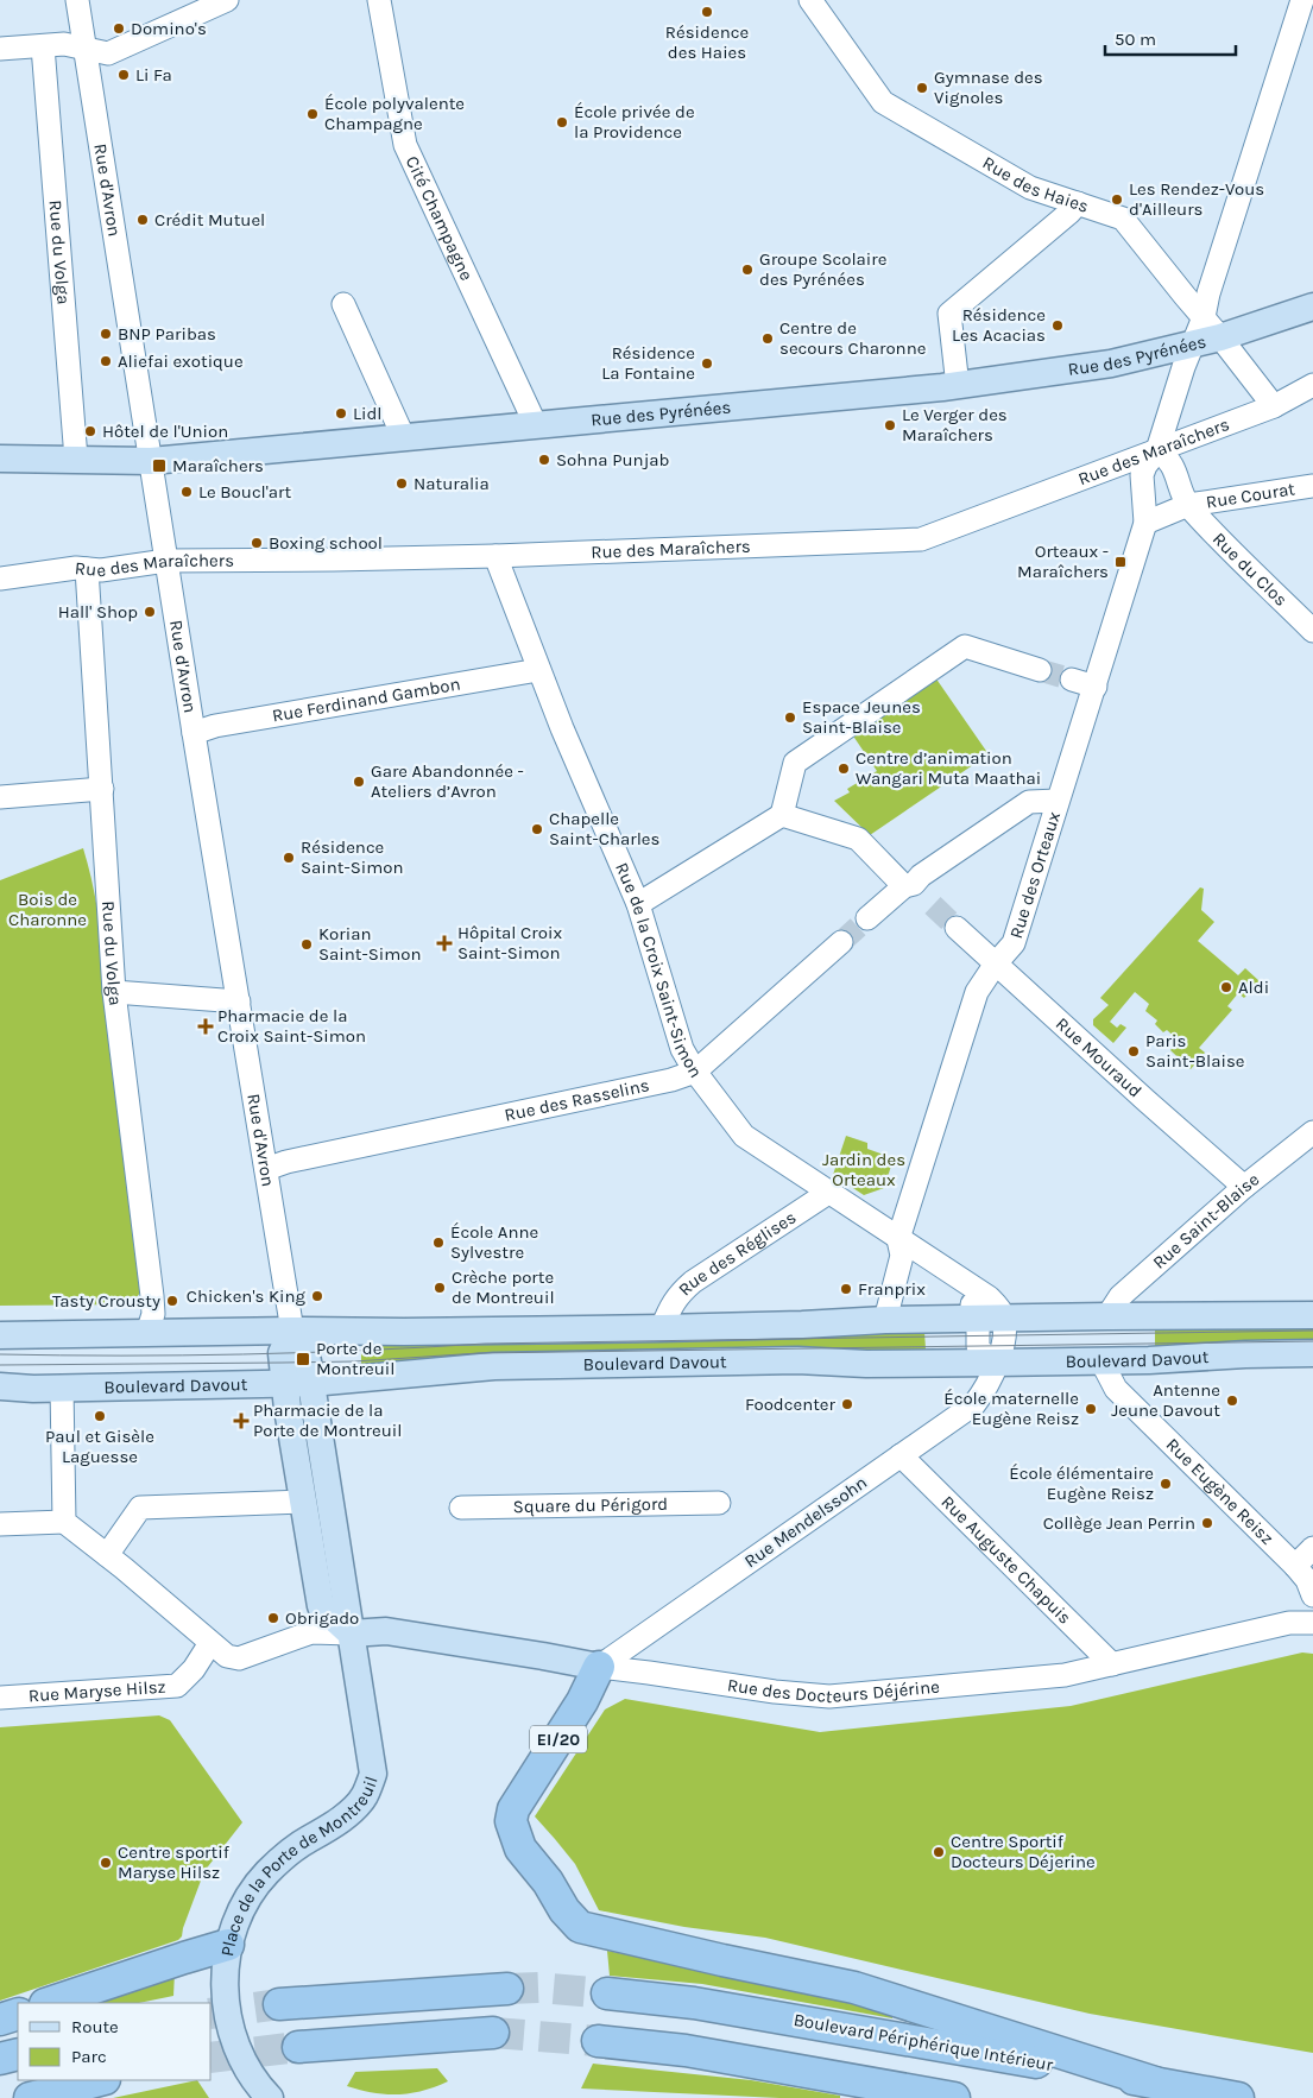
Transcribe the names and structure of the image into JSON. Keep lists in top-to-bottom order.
{
  "streets": {
    "highway": ["EI/20", "Boulevard Périphérique Intérieur"],
    "main road": [
      "Rue des Pyrénées",
      "Boulevard Davout",
      "Rue des Docteurs Déjérine",
      "Place de la Porte de Montreuil"
    ],
    "street": [
      "Rue des Haies",
      "Rue d'Avron",
      "Cité Champagne",
      "Rue du Volga",
      "Rue des Maraîchers",
      "Rue Courat",
      "Rue du Clos",
      "Rue Ferdinand Gambon",
      "Rue des Orteaux",
      "Rue de la Croix Saint-Simon",
      "Rue Mouraud",
      "Rue des Rasselins",
      "Rue Saint-Blaise",
      "Rue des Réglises",
      "Rue Eugène Reisz",
      "Square du Périgord",
      "Rue Mendelssohn",
      "Rue Auguste Chapuis",
      "Rue Maryse Hilsz"
    ]
  },
  "crossings": [
    ["Rue des Haies", "Rue des Pyrénées"],
    ["Rue des Haies", "Rue des Maraîchers"],
    ["Rue d'Avron", "Rue des Pyrénées"],
    ["Rue d'Avron", "Rue des Maraîchers"],
    ["Rue d'Avron", "Rue Ferdinand Gambon"],
    ["Rue d'Avron", "Rue des Rasselins"],
    ["Rue d'Avron", "Boulevard Davout"],
    ["Cité Champagne", "Rue des Pyrénées"],
    ["Rue du Volga", "Rue des Pyrénées"],
    ["Rue du Volga", "Rue des Maraîchers"],
    ["Rue du Volga", "Boulevard Davout"],
    ["Rue des Pyrénées", "Rue des Orteaux"],
    ["Rue des Maraîchers", "Rue des Orteaux"],
    ["Rue des Maraîchers", "Rue de la Croix Saint-Simon"],
    ["Rue Courat", "Rue du Clos"],
    ["Rue Ferdinand Gambon", "Rue de la Croix Saint-Simon"],
    ["Rue des Orteaux", "Rue de la Croix Saint-Simon"],
    ["Rue des Orteaux", "Rue Mouraud"],
    ["Rue des Orteaux", "Boulevard Davout"],
    ["Rue de la Croix Saint-Simon", "Rue des Rasselins"],
    ["Rue de la Croix Saint-Simon", "Rue des Réglises"],
    ["Rue de la Croix Saint-Simon", "Boulevard Davout"],
    ["Rue Mouraud", "Rue Saint-Blaise"],
    ["Rue Saint-Blaise", "Boulevard Davout"],
    ["Rue des Réglises", "Boulevard Davout"],
    ["Boulevard Davout", "Rue Eugène Reisz"],
    ["Boulevard Davout", "Rue Mendelssohn"],
    ["Boulevard Davout", "Place de la Porte de Montreuil"],
    ["Rue Mendelssohn", "Rue Auguste Chapuis"],
    ["Rue Mendelssohn", "Rue des Docteurs Déjérine"],
    ["Rue Mendelssohn", "EI/20"],
    ["Rue Auguste Chapuis", "Rue des Docteurs Déjérine"],
    ["Rue des Docteurs Déjérine", "EI/20"],
    ["Rue des Docteurs Déjérine", "Place de la Porte de Montreuil"],
    ["EI/20", "Boulevard Périphérique Intérieur"]
  ],
  "parks": ["Bois de Charonne", "Jardin des Orteaux"],
  "places": {
    "other": [
      "Résidence des Haies",
      "Domino's",
      "Li Fa",
      "Gymnase des Vignoles",
      "École polyvalente Champagne",
      "École privée de la Providence",
      "Les Rendez-Vous d'Ailleurs",
      "Crédit Mutuel",
      "Groupe Scolaire des Pyrénées",
      "Résidence Les Acacias",
      "BNP Paribas",
      "Centre de secours Charonne",
      "Aliefai exotique",
      "Résidence La Fontaine",
      "Lidl",
      "Le Verger des Maraîchers",
      "Hôtel de l'Union",
      "Sohna Punjab",
      "Naturalia",
      "Le Boucl'art",
      "Boxing school",
      "Hall' Shop",
      "Espace Jeunes Saint-Blaise",
      "Centre d’animation Wangari Muta Maathai",
      "Gare Abandonnée - Ateliers d’Avron",
      "Chapelle Saint-Charles",
      "Résidence Saint-Simon",
      "Korian Saint-Simon",
      "Aldi",
      "Paris Saint-Blaise",
      "École Anne Sylvestre",
      "Crèche porte de Montreuil",
      "Franprix",
      "Chicken's King",
      "Tasty Crousty",
      "Antenne Jeune Davout",
      "Foodcenter",
      "École maternelle Eugène Reisz",
      "Paul et Gisèle Laguesse",
      "École élémentaire Eugène Reisz",
      "Collège Jean Perrin",
      "Obrigado",
      "Centre Sportif Docteurs Déjerine",
      "Centre sportif Maryse Hilsz"
    ],
    "transit": ["Maraîchers", "Orteaux - Maraîchers", "Porte de Montreuil"],
    "health": ["Hôpital Croix Saint-Simon", "Pharmacie de la Croix Saint-Simon", "Pharmacie de la Porte de Montreuil"]
  },
  "legend": ["Route", "Parc"],
  "scale_bar": "50 m"
}
